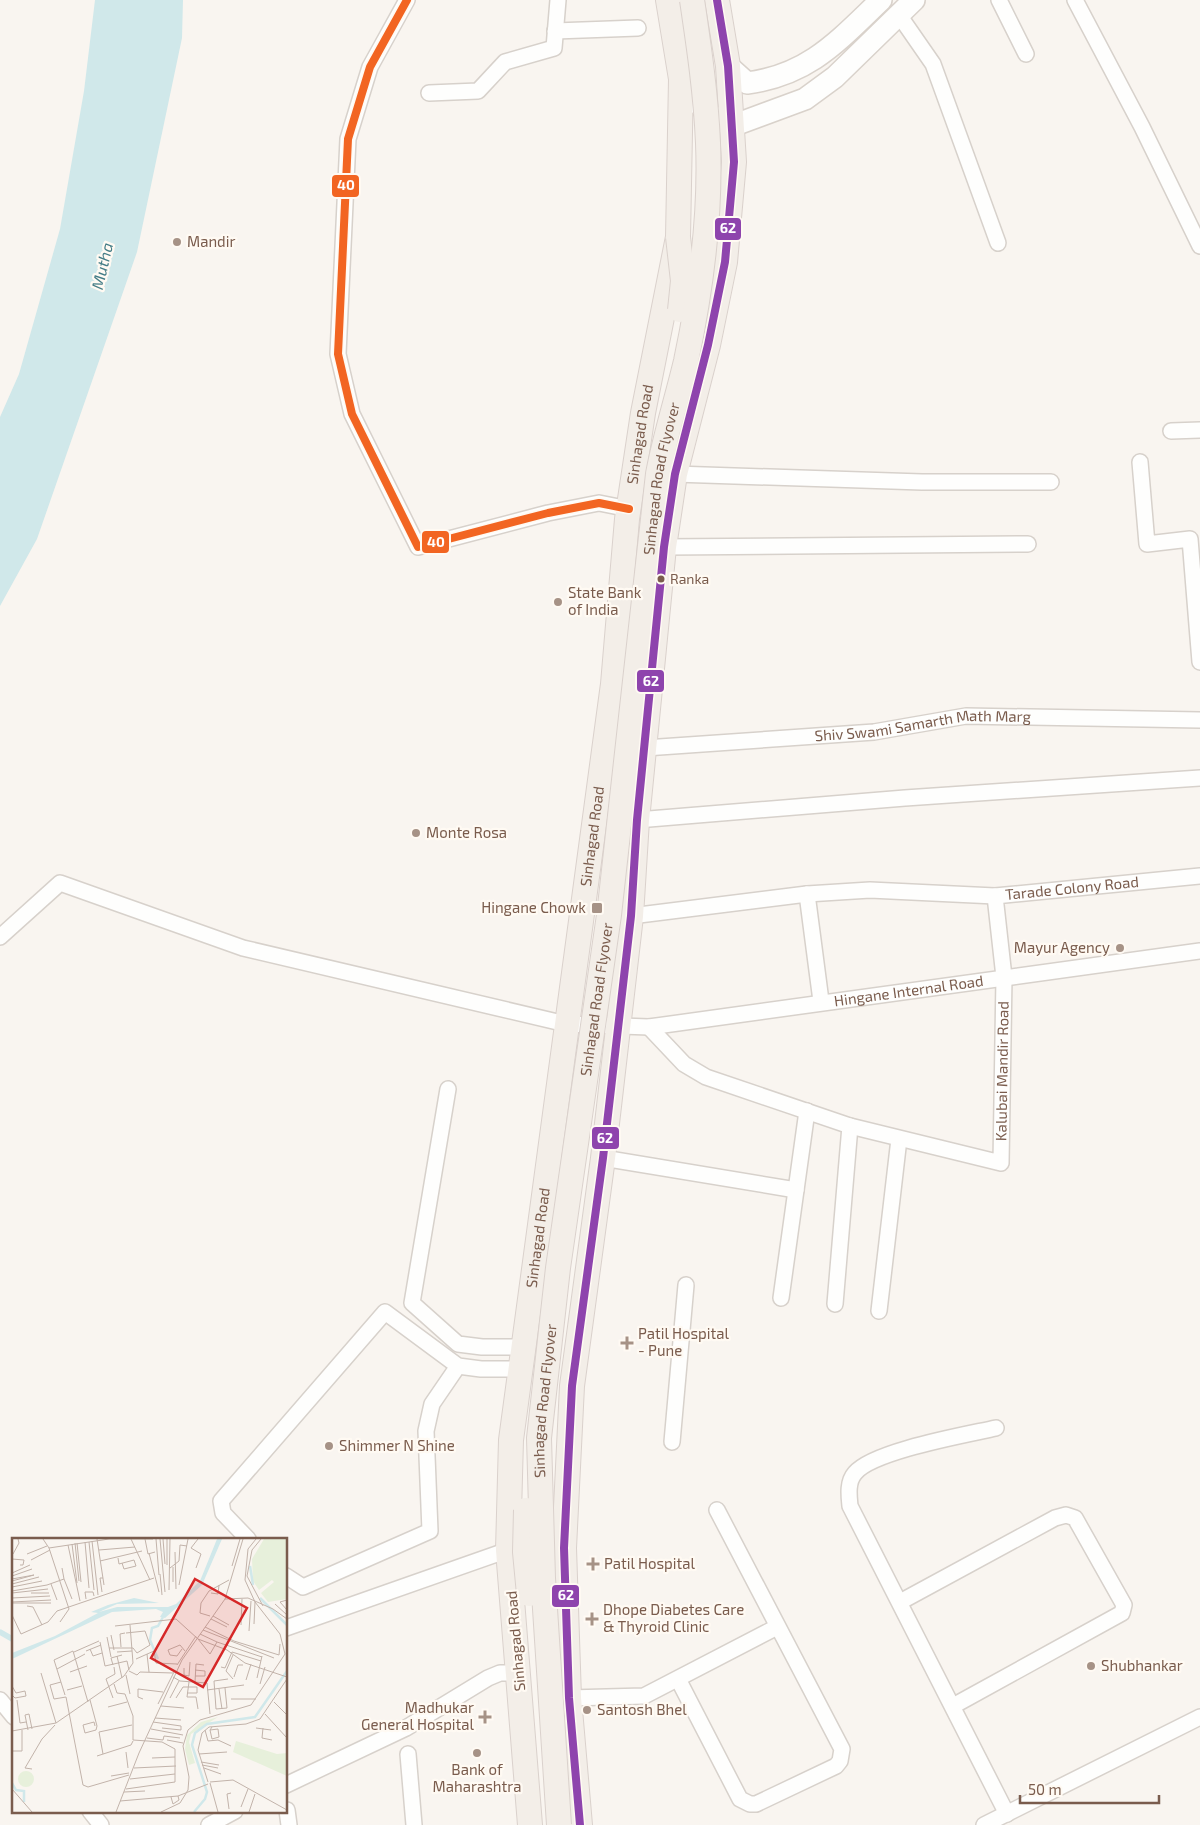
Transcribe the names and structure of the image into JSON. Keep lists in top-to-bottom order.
{
  "streets": {
    "main road": ["Sinhagad Road", "Sinhagad Road Flyover"],
    "street": [
      "Shiv Swami Samarth Math Marg",
      "Tarade Colony Road",
      "Hingane Internal Road",
      "Kalubai Mandir Road"
    ]
  },
  "crossings": [
    ["Sinhagad Road", "Sinhagad Road Flyover"],
    ["Sinhagad Road", "Hingane Internal Road"],
    ["Tarade Colony Road", "Hingane Internal Road"],
    ["Tarade Colony Road", "Kalubai Mandir Road"],
    ["Hingane Internal Road", "Kalubai Mandir Road"]
  ],
  "water": ["Mutha"],
  "places": {
    "other": [
      "Mandir",
      "Ranka",
      "State Bank of India",
      "Monte Rosa",
      "Mayur Agency",
      "Shimmer N Shine",
      "Shubhankar",
      "Santosh Bhel",
      "Bank of Maharashtra"
    ],
    "transit": ["Hingane Chowk"],
    "health": [
      "Patil Hospital - Pune",
      "Patil Hospital",
      "Dhope Diabetes Care & Thyroid Clinic",
      "Madhukar General Hospital"
    ]
  },
  "lines": ["transit line 40", "transit line 62"],
  "scale_bar": "50 m"
}
